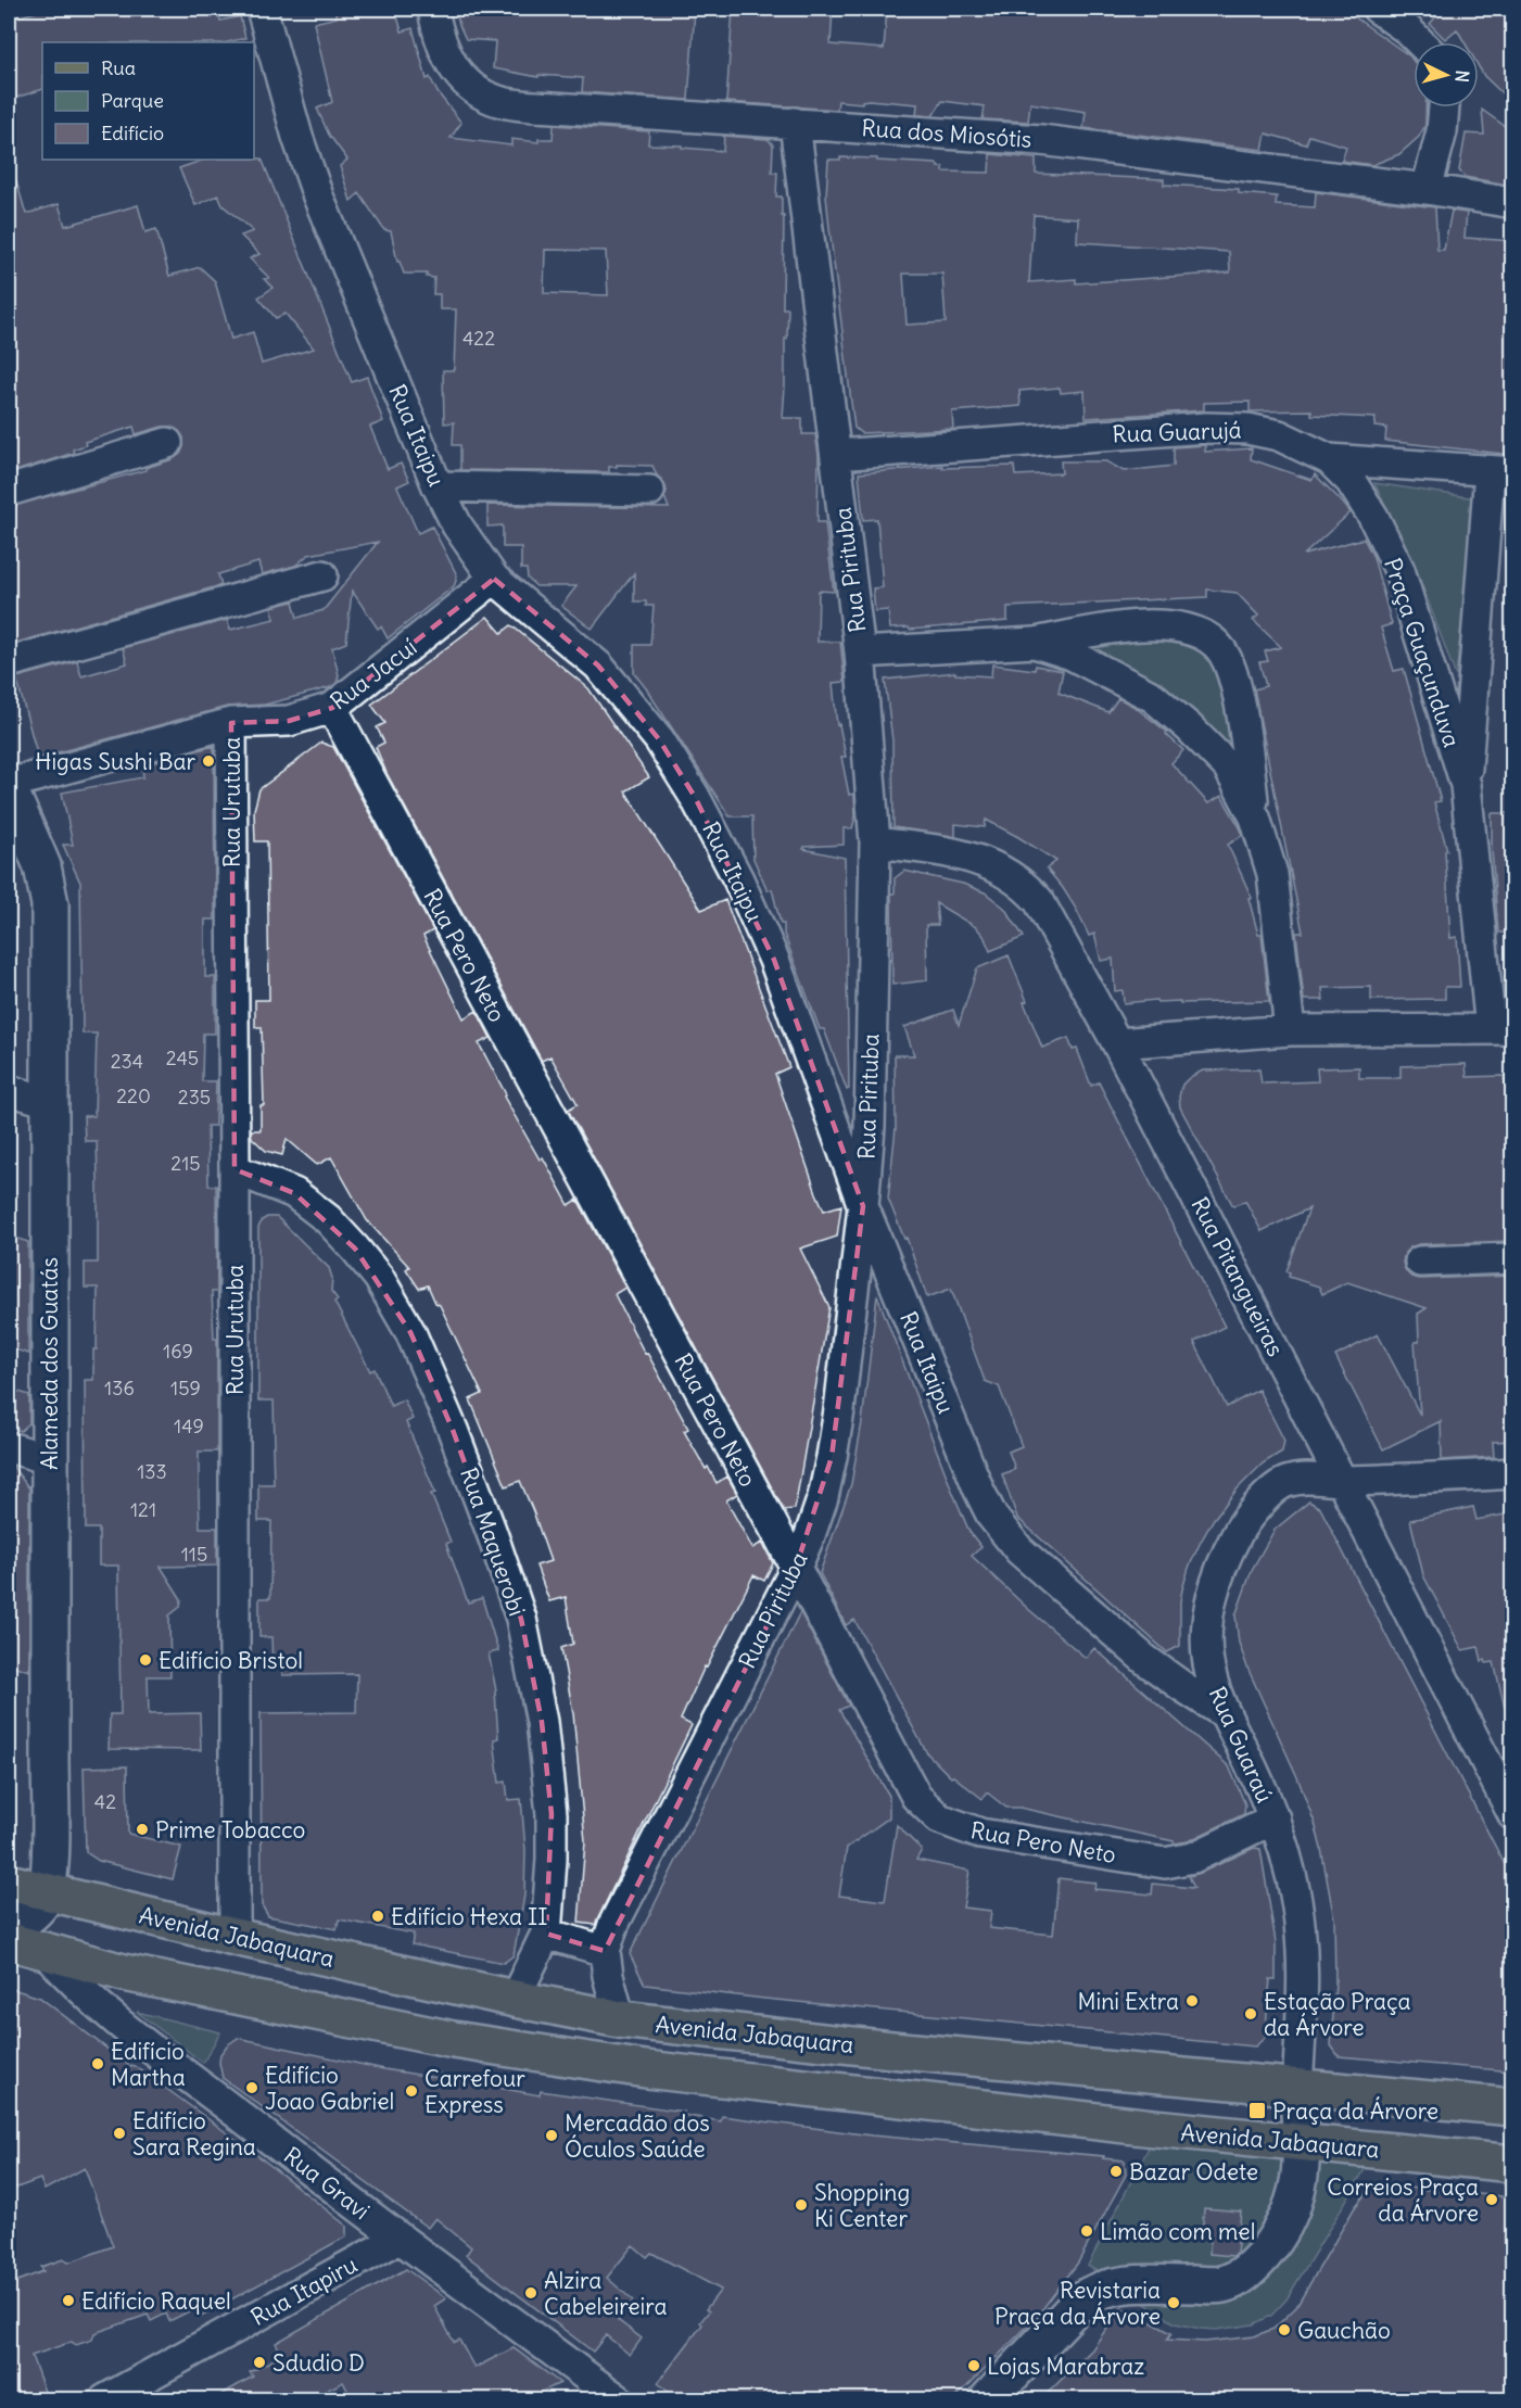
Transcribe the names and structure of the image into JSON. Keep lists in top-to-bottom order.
{
  "streets": {
    "main road": ["Avenida Jabaquara"],
    "street": [
      "Rua dos Miosótis",
      "Rua Guarujá",
      "Rua Itaipu",
      "Rua Pirituba",
      "Praça Guaçunduva",
      "Rua Jacuí",
      "Rua Urutuba",
      "Rua Pero Neto",
      "Rua Pitangueiras",
      "Alameda dos Guatás",
      "Rua Maquerobi",
      "Rua Guaraú",
      "Rua Gravi",
      "Rua Itapiru"
    ]
  },
  "crossings": [
    ["Rua dos Miosótis", "Rua Pirituba"],
    ["Rua Guarujá", "Rua Pirituba"],
    ["Rua Guarujá", "Praça Guaçunduva"],
    ["Rua Itaipu", "Rua Pirituba"],
    ["Rua Itaipu", "Rua Jacuí"],
    ["Rua Itaipu", "Rua Guaraú"],
    ["Rua Pirituba", "Rua Pero Neto"],
    ["Rua Pirituba", "Rua Pitangueiras"],
    ["Rua Jacuí", "Rua Urutuba"],
    ["Rua Jacuí", "Rua Pero Neto"],
    ["Rua Jacuí", "Alameda dos Guatás"],
    ["Rua Urutuba", "Rua Maquerobi"],
    ["Rua Urutuba", "Avenida Jabaquara"],
    ["Rua Pero Neto", "Rua Guaraú"],
    ["Rua Pitangueiras", "Rua Guaraú"],
    ["Alameda dos Guatás", "Avenida Jabaquara"],
    ["Rua Maquerobi", "Avenida Jabaquara"],
    ["Rua Guaraú", "Avenida Jabaquara"],
    ["Avenida Jabaquara", "Rua Gravi"],
    ["Rua Gravi", "Rua Itapiru"]
  ],
  "places": {
    "other": [
      "Higas Sushi Bar",
      "Edifício Bristol",
      "Prime Tobacco",
      "Edifício Hexa II",
      "Mini Extra",
      "Estação Praça da Árvore",
      "Edifício Martha",
      "Edifício Joao Gabriel",
      "Carrefour Express",
      "Edifício Sara Regina",
      "Mercadão dos Óculos Saúde",
      "Bazar Odete",
      "Correios Praça da Árvore",
      "Shopping Ki Center",
      "Limão com mel",
      "Alzira Cabeleireira",
      "Edifício Raquel",
      "Revistaria Praça da Árvore",
      "Gauchão",
      "Sdudio D",
      "Lojas Marabraz"
    ],
    "transit": ["Praça da Árvore"]
  },
  "house_numbers": [
    "422",
    "245",
    "234",
    "220",
    "235",
    "215",
    "169",
    "136",
    "159",
    "149",
    "133",
    "121",
    "115",
    "42"
  ],
  "legend": ["Rua", "Parque", "Edifício"],
  "north": "right"
}
